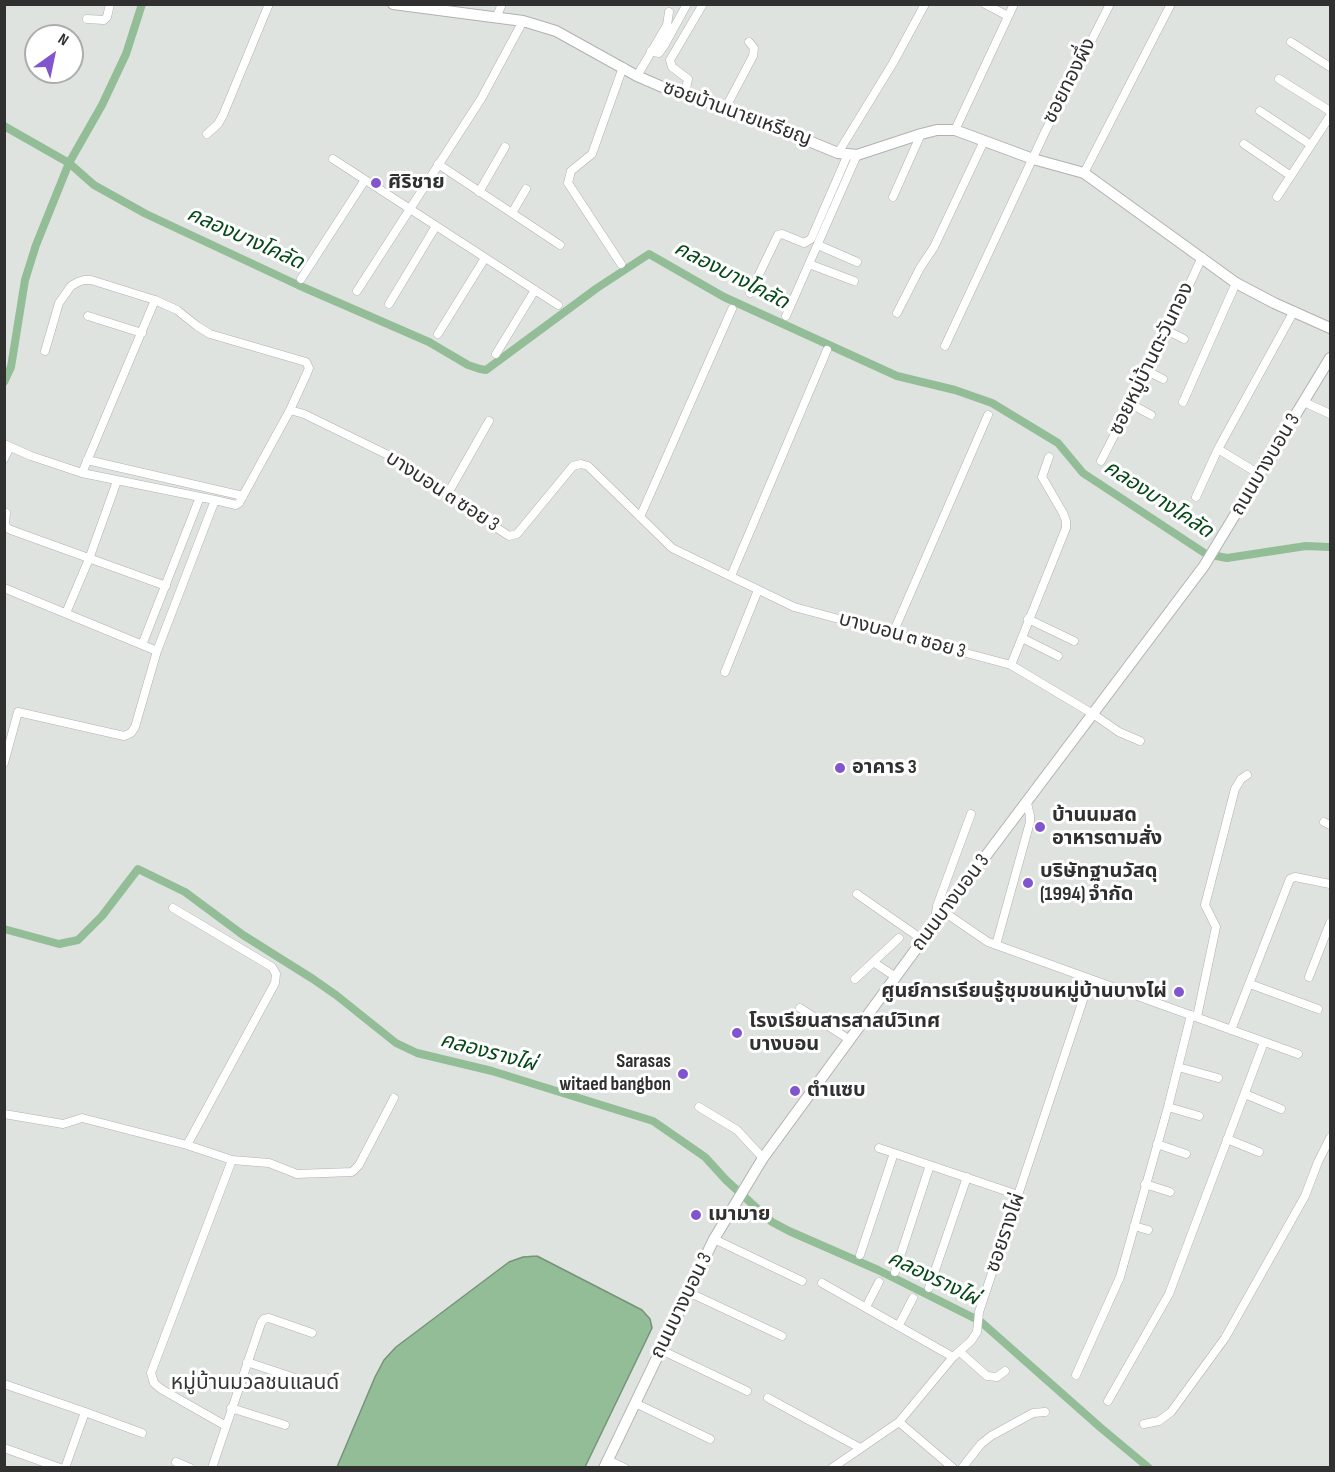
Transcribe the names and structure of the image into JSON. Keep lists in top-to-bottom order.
{
  "streets": {
    "main road": ["ซอยบ้านนายเหรียญ", "ถนนบางบอน 3"],
    "street": [
      "ซอยทองผึ่ง",
      "ซอยหมู่บ้านตะวันทอง",
      "บางบอน ๓ ซอย 3",
      "ซอยรางไผ่"
    ]
  },
  "crossings": [
    ["ถนนบางบอน 3", "บางบอน ๓ ซอย 3"]
  ],
  "districts": ["หมู่บ้านมวลชนแลนด์"],
  "water": ["คลองบางโคลัด", "คลองรางไผ่"],
  "places": [
    "ศิริชาย",
    "อาคาร 3",
    "บ้านนมสด อาหารตามสั่ง",
    "บริษัทฐานวัสดุ (1994) จำกัด",
    "ศูนย์การเรียนรู้ชุมชนหมู่บ้านบางไผ่",
    "โรงเรียนสารสาสน์วิเทศ บางบอน",
    "Sarasas witaed bangbon",
    "ตำแซบ",
    "เมามาย"
  ],
  "north": "top right"
}
